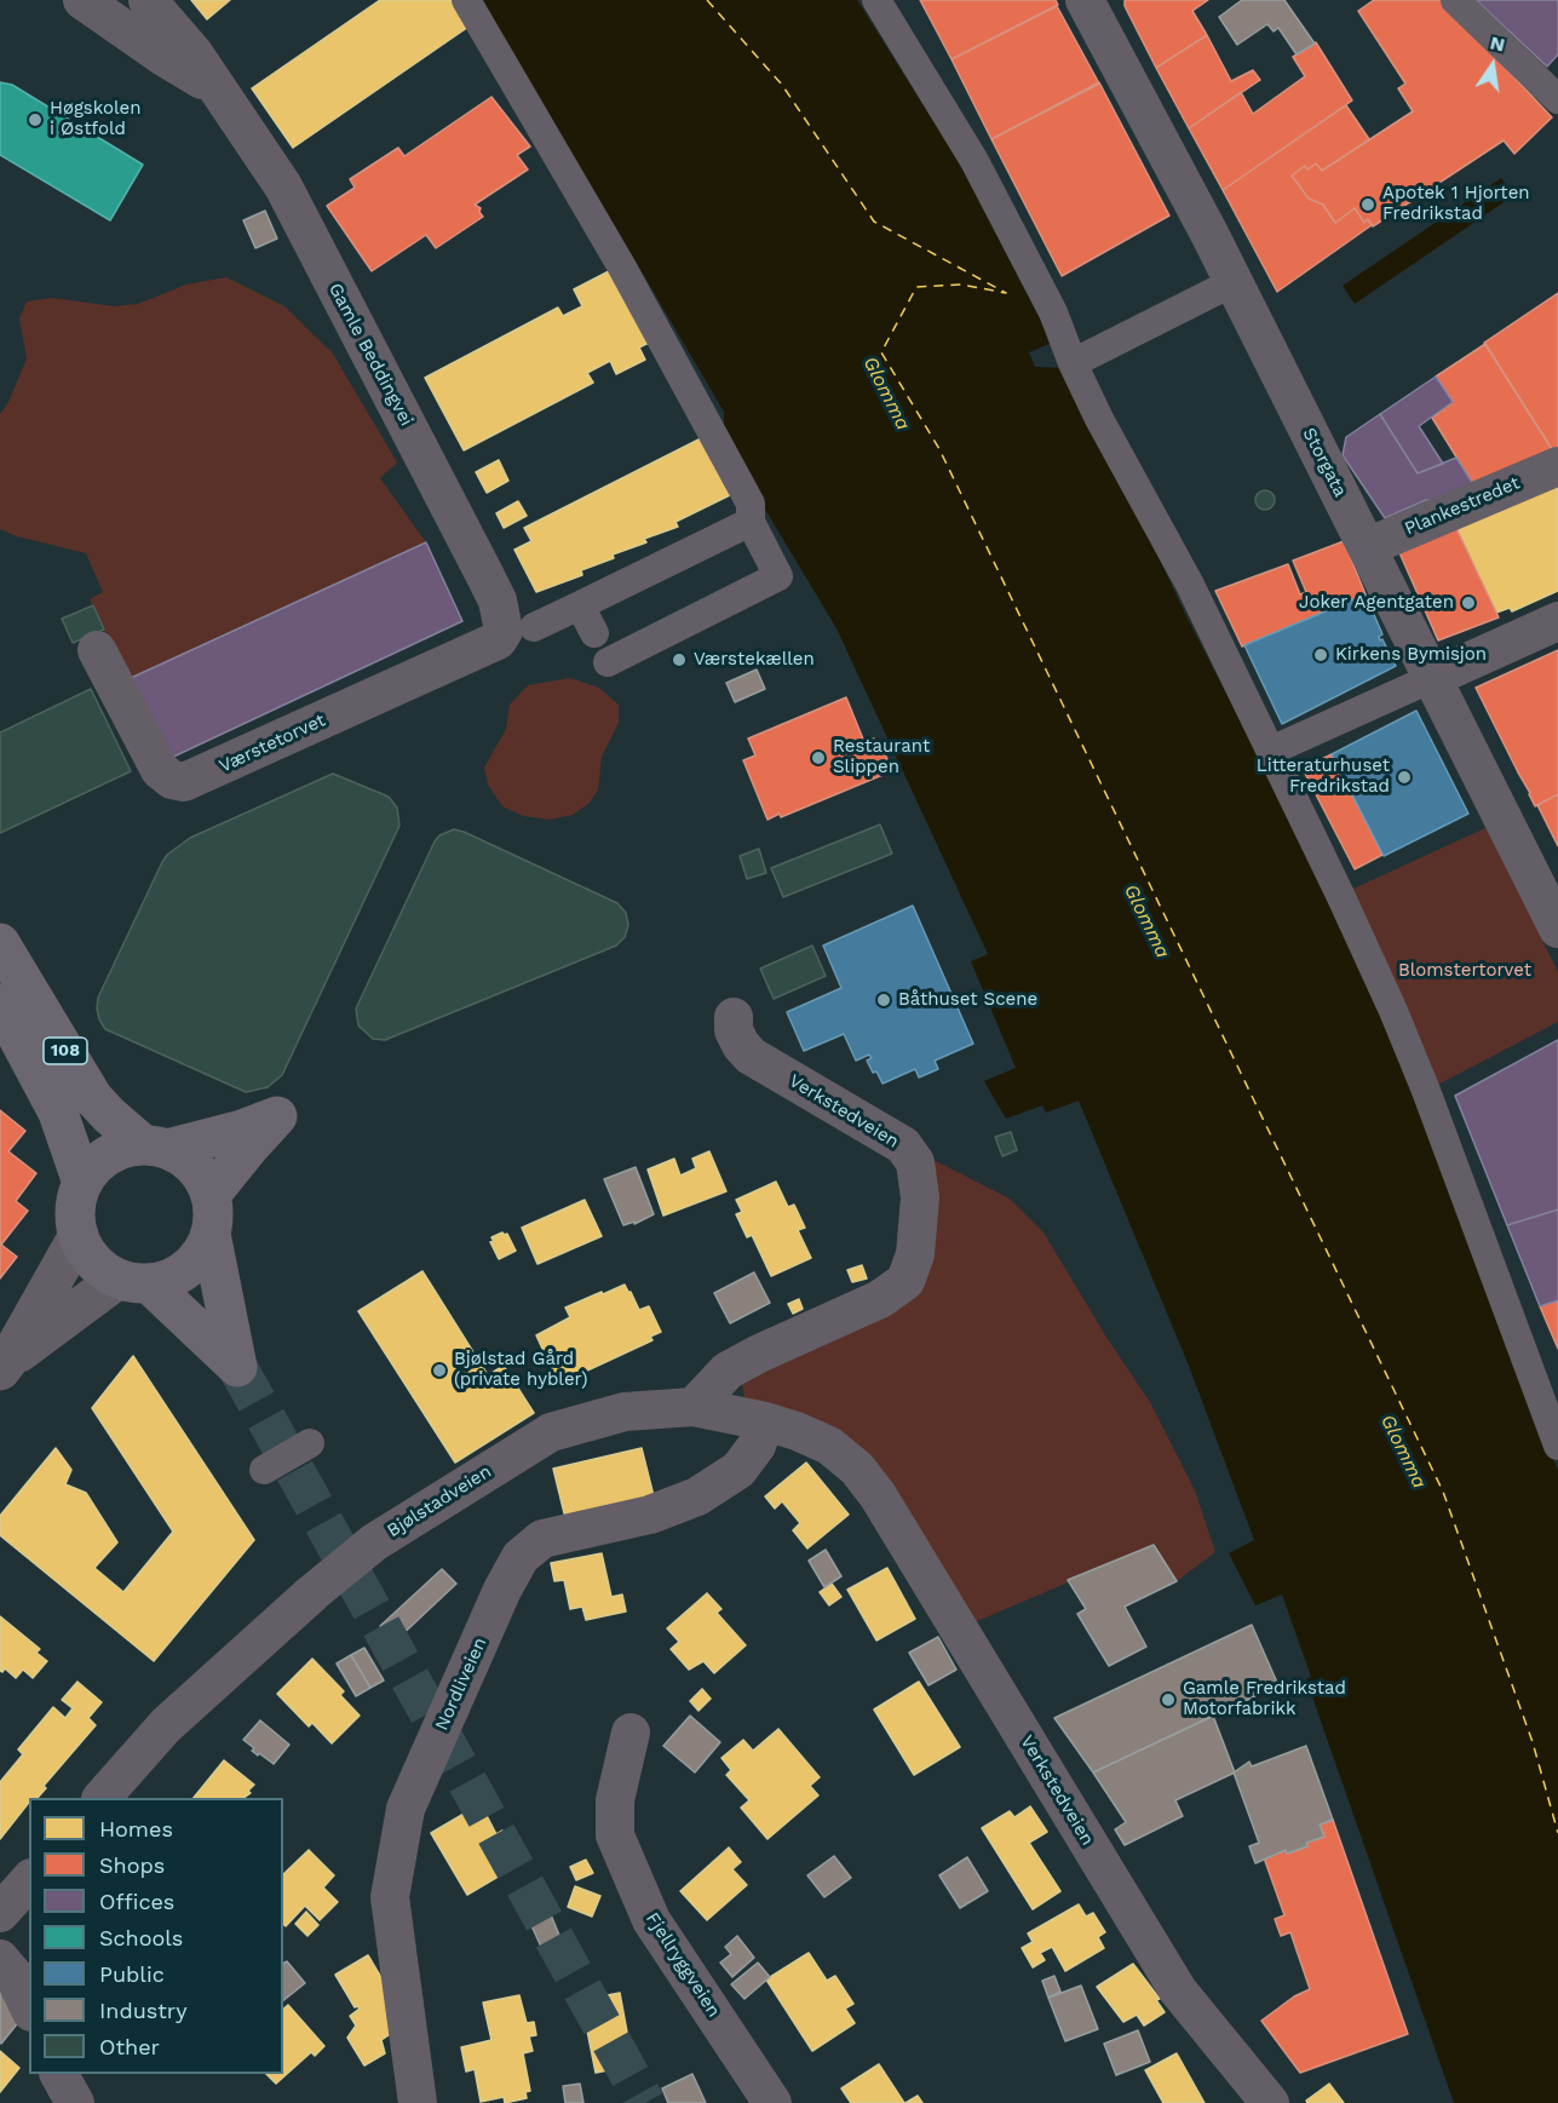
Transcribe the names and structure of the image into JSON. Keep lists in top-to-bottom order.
{
  "streets": {
    "main road": ["108"],
    "street": [
      "Gamle Beddingvei",
      "Storgata",
      "Plankestredet",
      "Værstetorvet",
      "Verkstedveien",
      "Bjølstadveien",
      "Nordliveien",
      "Fjellryggveien"
    ]
  },
  "crossings": [
    ["Gamle Beddingvei", "Værstetorvet"],
    ["Storgata", "Plankestredet"],
    ["Verkstedveien", "Bjølstadveien"],
    ["Bjølstadveien", "Nordliveien"]
  ],
  "water": ["Glomma"],
  "parks": ["Blomstertorvet"],
  "places": [
    "Høgskolen i Østfold",
    "Apotek 1 Hjorten Fredrikstad",
    "Joker Agentgaten",
    "Kirkens Bymisjon",
    "Værstekællen",
    "Restaurant Slippen",
    "Litteraturhuset Fredrikstad",
    "Båthuset Scene",
    "Bjølstad Gård (private hybler)",
    "Gamle Fredrikstad Motorfabrikk"
  ],
  "legend": [
    "Homes",
    "Shops",
    "Offices",
    "Schools",
    "Public",
    "Industry",
    "Other"
  ],
  "north": "top"
}
